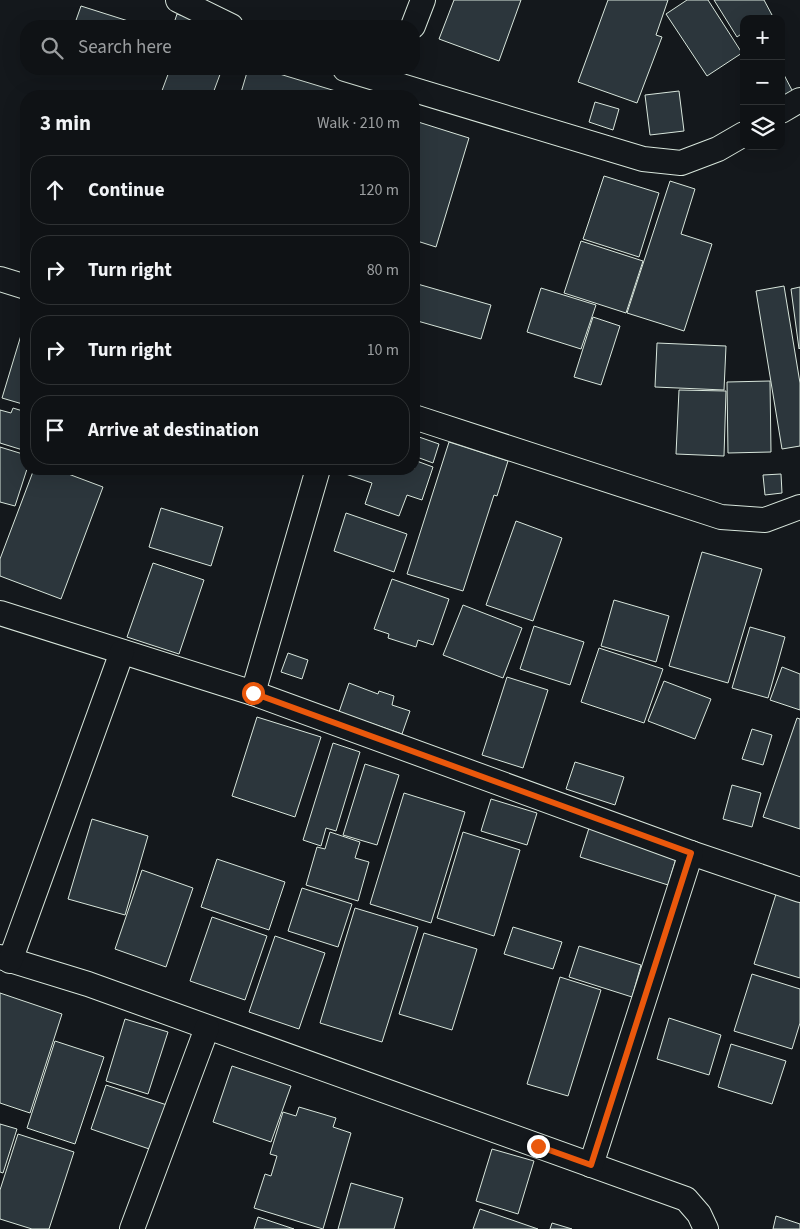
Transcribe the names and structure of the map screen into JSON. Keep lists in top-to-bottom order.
{
  "page": {
    "map_buttons": ["+", "−"],
    "search": "Search here",
    "heading": ["3 min", "Walk · 210 m"],
    "list": [
      ["Continue", "120 m"],
      ["Turn right", "80 m"],
      ["Turn right", "10 m"],
      "Arrive at destination"
    ]
  }
}
